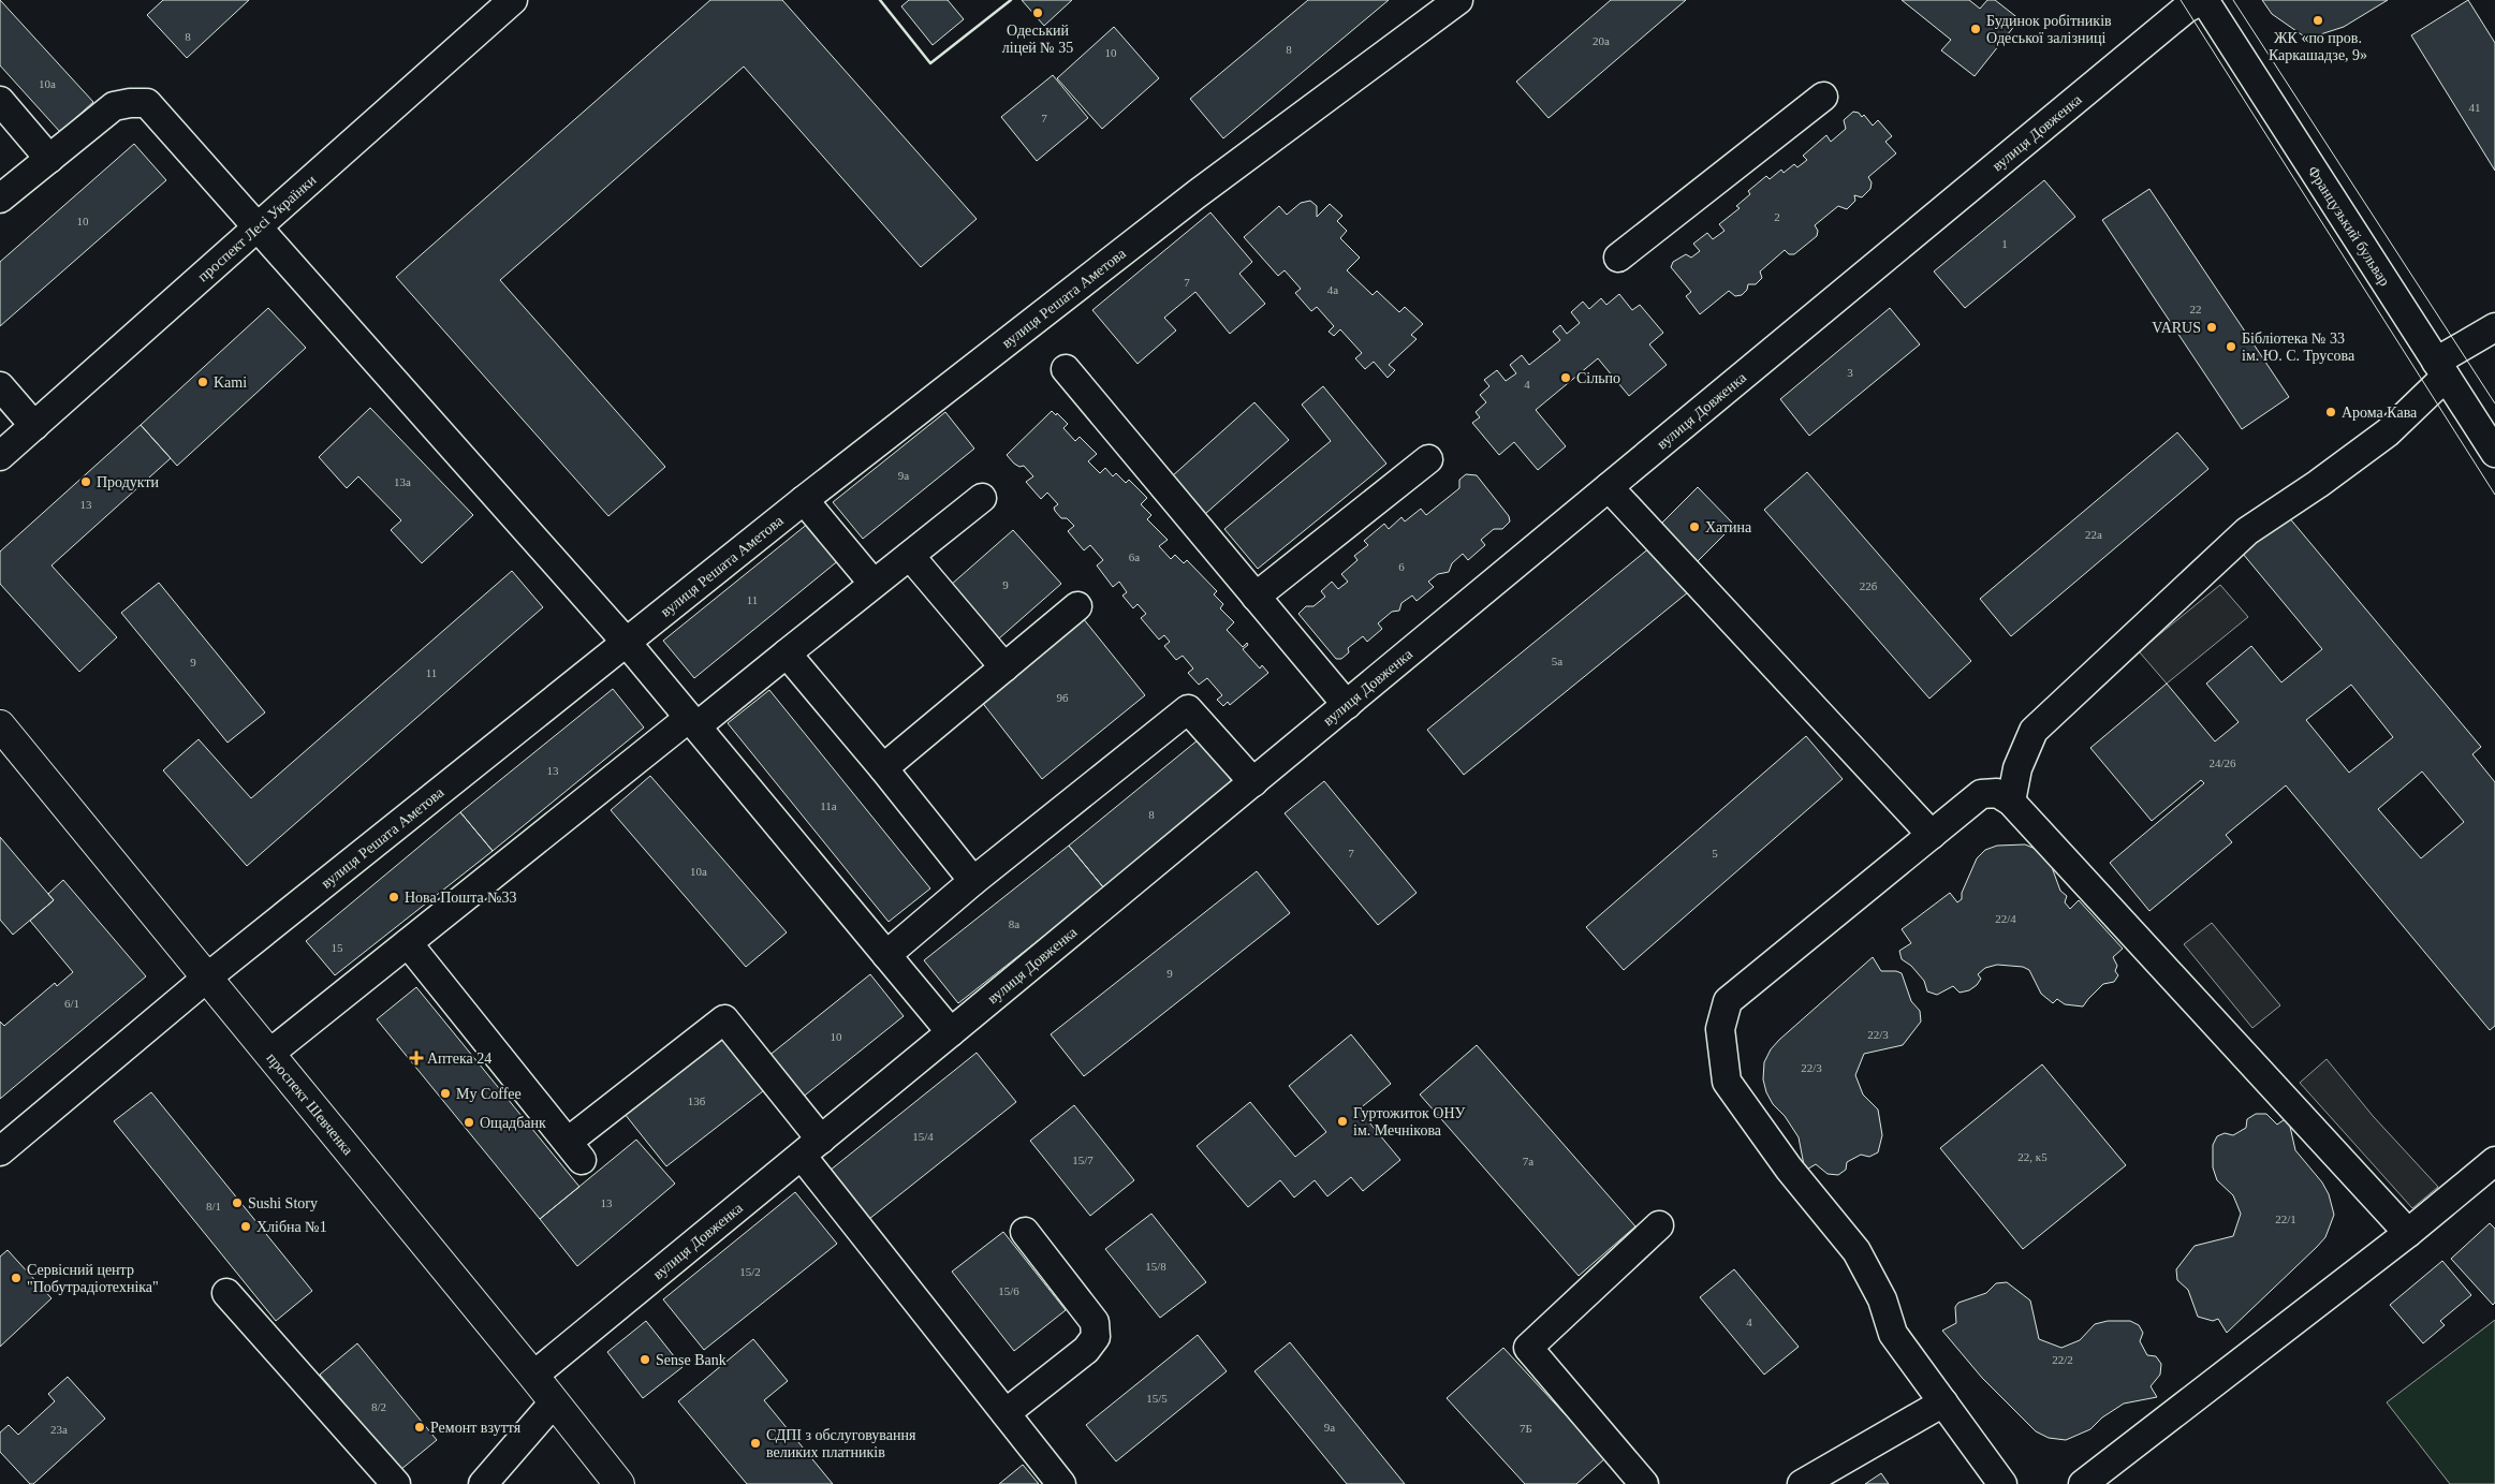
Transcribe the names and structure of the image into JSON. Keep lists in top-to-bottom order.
{
  "streets": {
    "main road": ["проспект Шевченка"],
    "street": [
      "вулиця Довженка",
      "Французький бульвар",
      "проспект Лесі Українки",
      "вулиця Решата Аметова"
    ]
  },
  "crossings": [
    ["вулиця Довженка", "Французький бульвар"],
    ["вулиця Довженка", "проспект Шевченка"],
    ["вулиця Решата Аметова", "проспект Шевченка"]
  ],
  "places": {
    "other": [
      "Одеський ліцей № 35",
      "ЖК «по пров. Каркашадзе, 9»",
      "Будинок робітників Одеської залізниці",
      "VARUS",
      "Бібліотека № 33 ім. Ю. С. Трусова",
      "Сільпо",
      "Kami",
      "Арома Кава",
      "Продукти",
      "Хатина",
      "Нова Пошта №33",
      "My Coffee",
      "Гуртожиток ОНУ ім. Мечнікова",
      "Ощадбанк",
      "Sushi Story",
      "Хлібна №1",
      "Сервісний центр \"Побутрадіотехніка\"",
      "Sense Bank",
      "Ремонт взуття",
      "СДПІ з обслуговування великих платників"
    ],
    "health": ["Аптека 24"]
  },
  "house_numbers": [
    "8",
    "20а",
    "8",
    "10",
    "10а",
    "41",
    "7",
    "2",
    "10",
    "1",
    "7",
    "4а",
    "22",
    "3",
    "4",
    "9а",
    "13а",
    "13",
    "22а",
    "6а",
    "6",
    "9",
    "22б",
    "11",
    "5а",
    "9",
    "11",
    "9б",
    "24/26",
    "13",
    "11а",
    "8",
    "7",
    "5",
    "10а",
    "22/4",
    "8а",
    "15",
    "9",
    "6/1",
    "22/3",
    "10",
    "22/3",
    "13б",
    "15/4",
    "22, к5",
    "15/7",
    "7а",
    "13",
    "8/1",
    "22/1",
    "15/8",
    "15/2",
    "15/6",
    "4",
    "22/2",
    "15/5",
    "8/2",
    "9а",
    "7Б",
    "23а"
  ]
}
